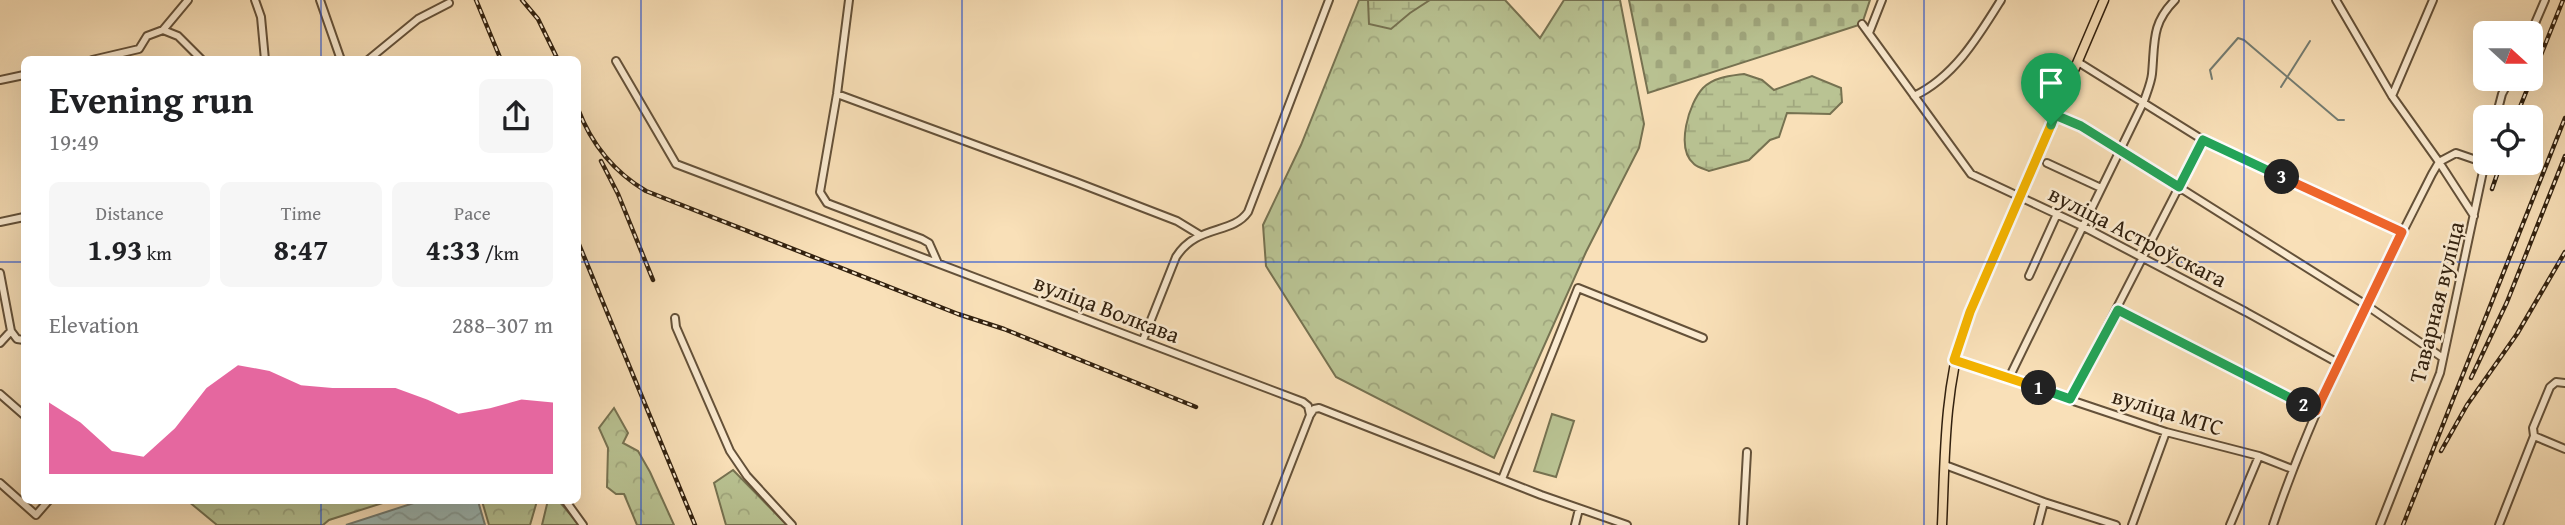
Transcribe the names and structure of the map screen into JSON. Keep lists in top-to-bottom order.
{
  "streets": {
    "street": [
      "вуліца Астроўскага",
      "Таварная вуліца",
      "вуліца Волкава",
      "вуліца МТС"
    ]
  },
  "north": "right",
  "page": {
    "heading": ["Evening run", "19:49"],
    "pins": ["3", "1", "2"],
    "stats": [
      ["Distance", "1.93 km"],
      ["Time", "8:47"],
      ["Pace", "4:33 /km"]
    ],
    "chart": ["Elevation", "288–307 m"]
  }
}
